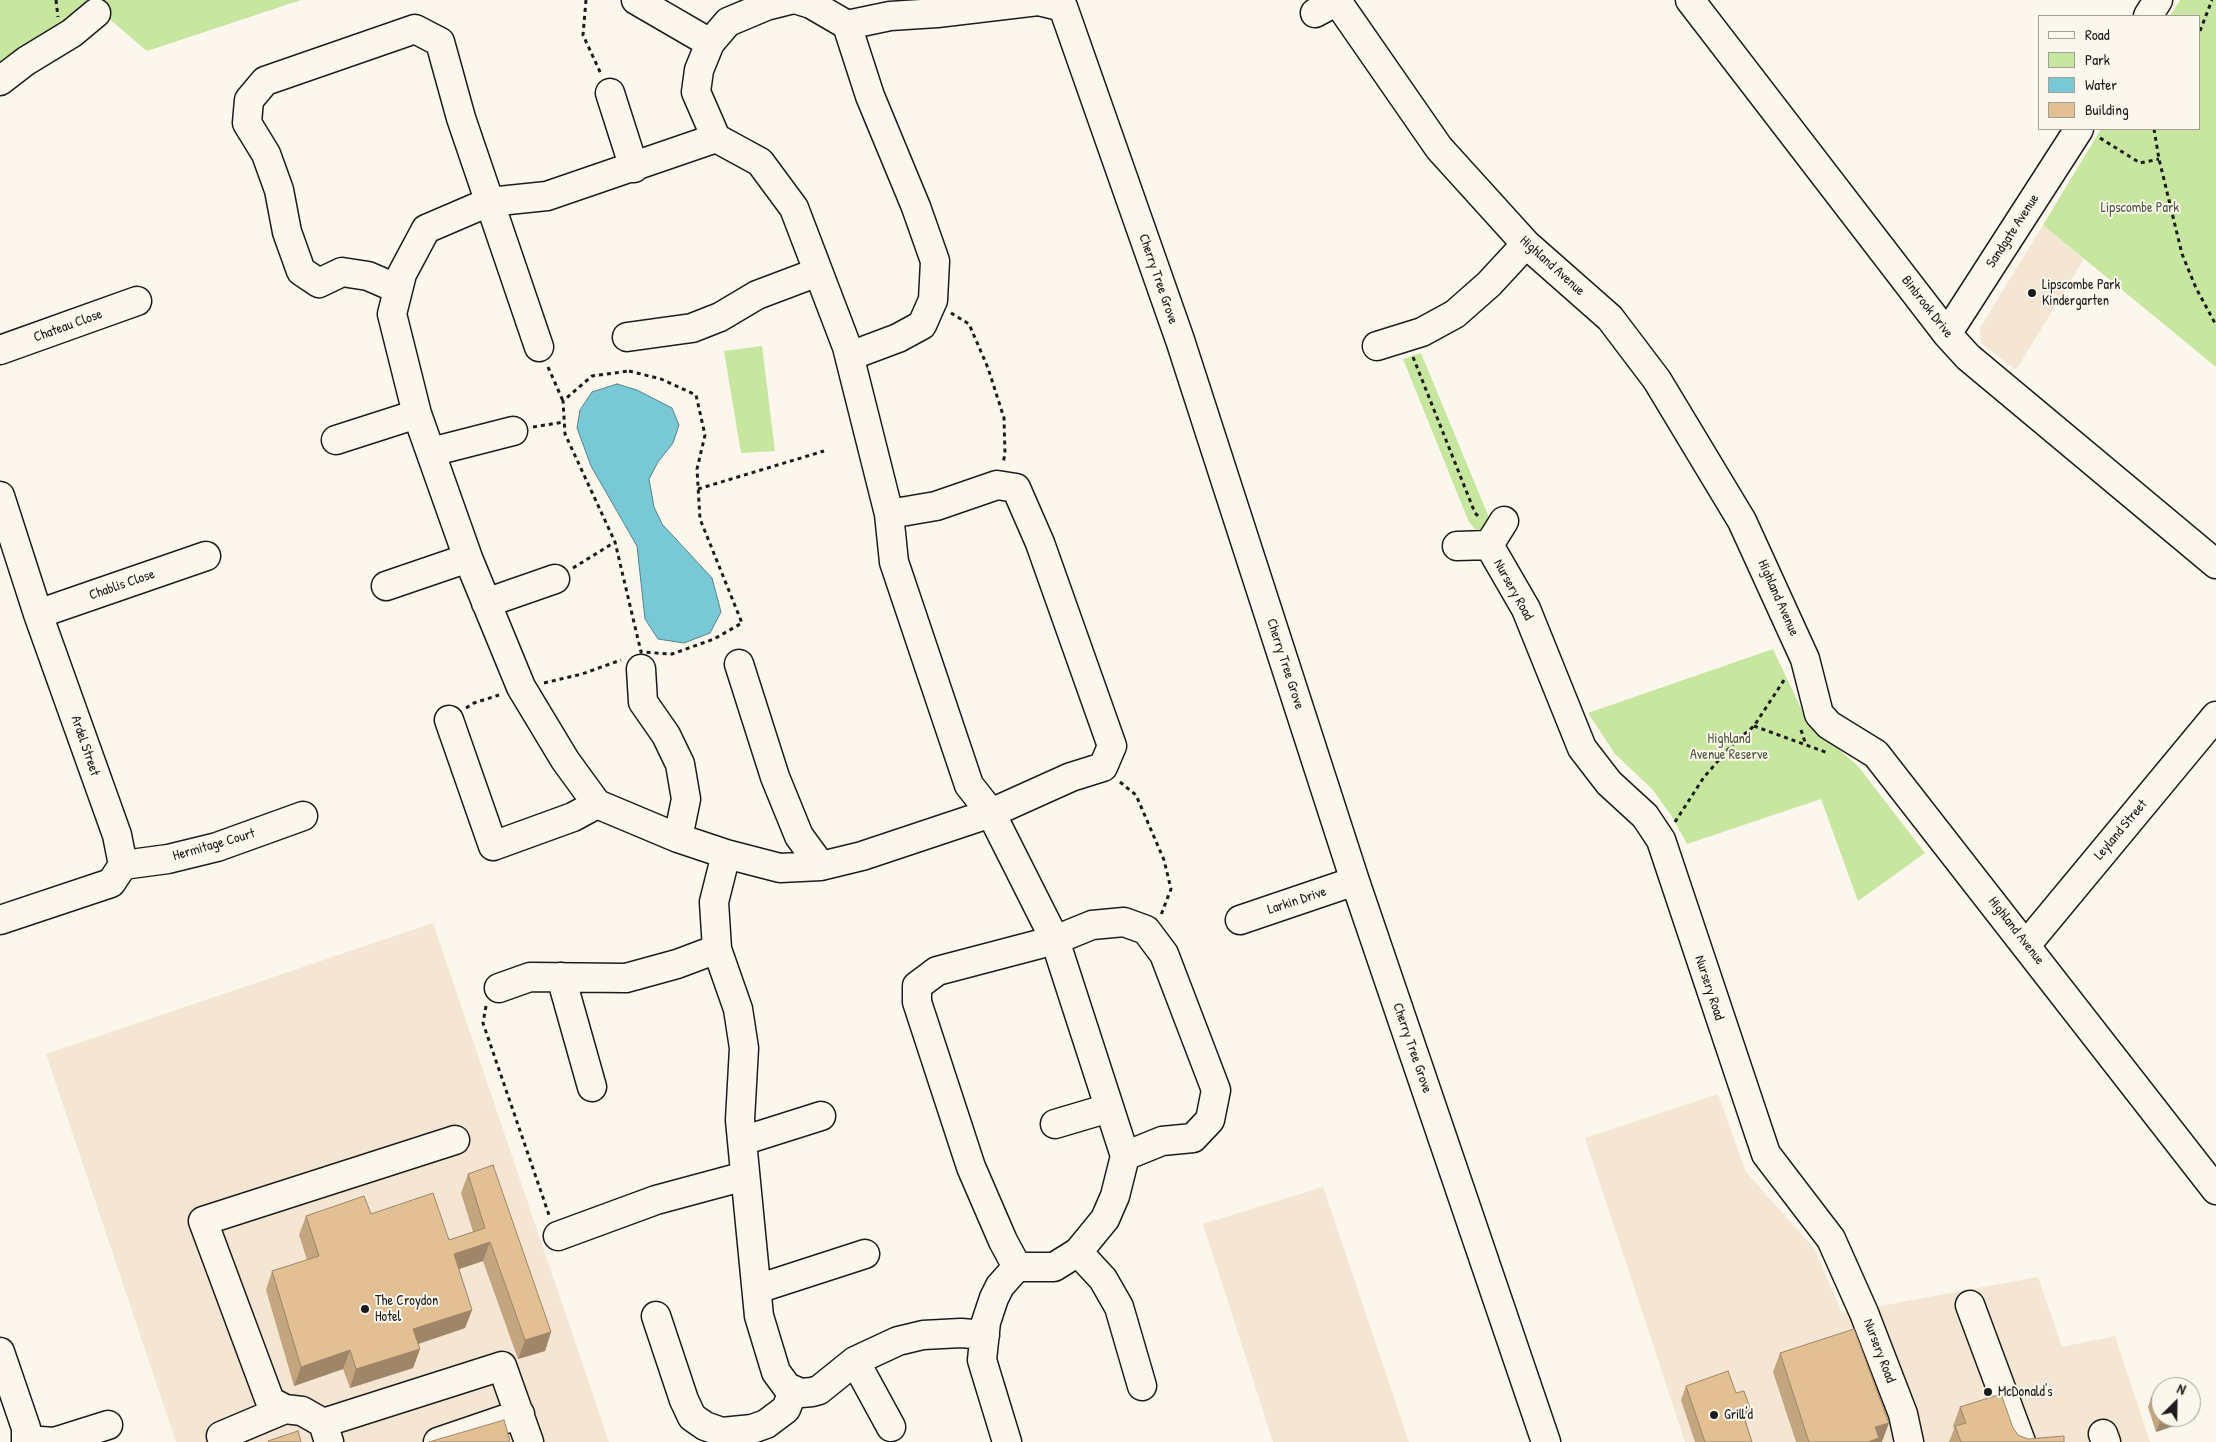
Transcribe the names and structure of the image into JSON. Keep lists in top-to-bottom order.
{
  "streets": {
    "street": [
      "Sandgate Avenue",
      "Highland Avenue",
      "Cherry Tree Grove",
      "Binbrook Drive",
      "Chateau Close",
      "Chablis Close",
      "Nursery Road",
      "Ardel Street",
      "Leyland Street",
      "Hermitage Court",
      "Larkin Drive"
    ]
  },
  "crossings": [
    ["Sandgate Avenue", "Binbrook Drive"],
    ["Highland Avenue", "Leyland Street"],
    ["Cherry Tree Grove", "Larkin Drive"],
    ["Chablis Close", "Ardel Street"],
    ["Ardel Street", "Hermitage Court"]
  ],
  "parks": ["Lipscombe Park", "Highland Avenue Reserve"],
  "places": [
    "Lipscombe Park Kindergarten",
    "The Croydon Hotel",
    "McDonald's",
    "Grill'd"
  ],
  "legend": [
    "Road",
    "Park",
    "Water",
    "Building"
  ],
  "north": "top right"
}
